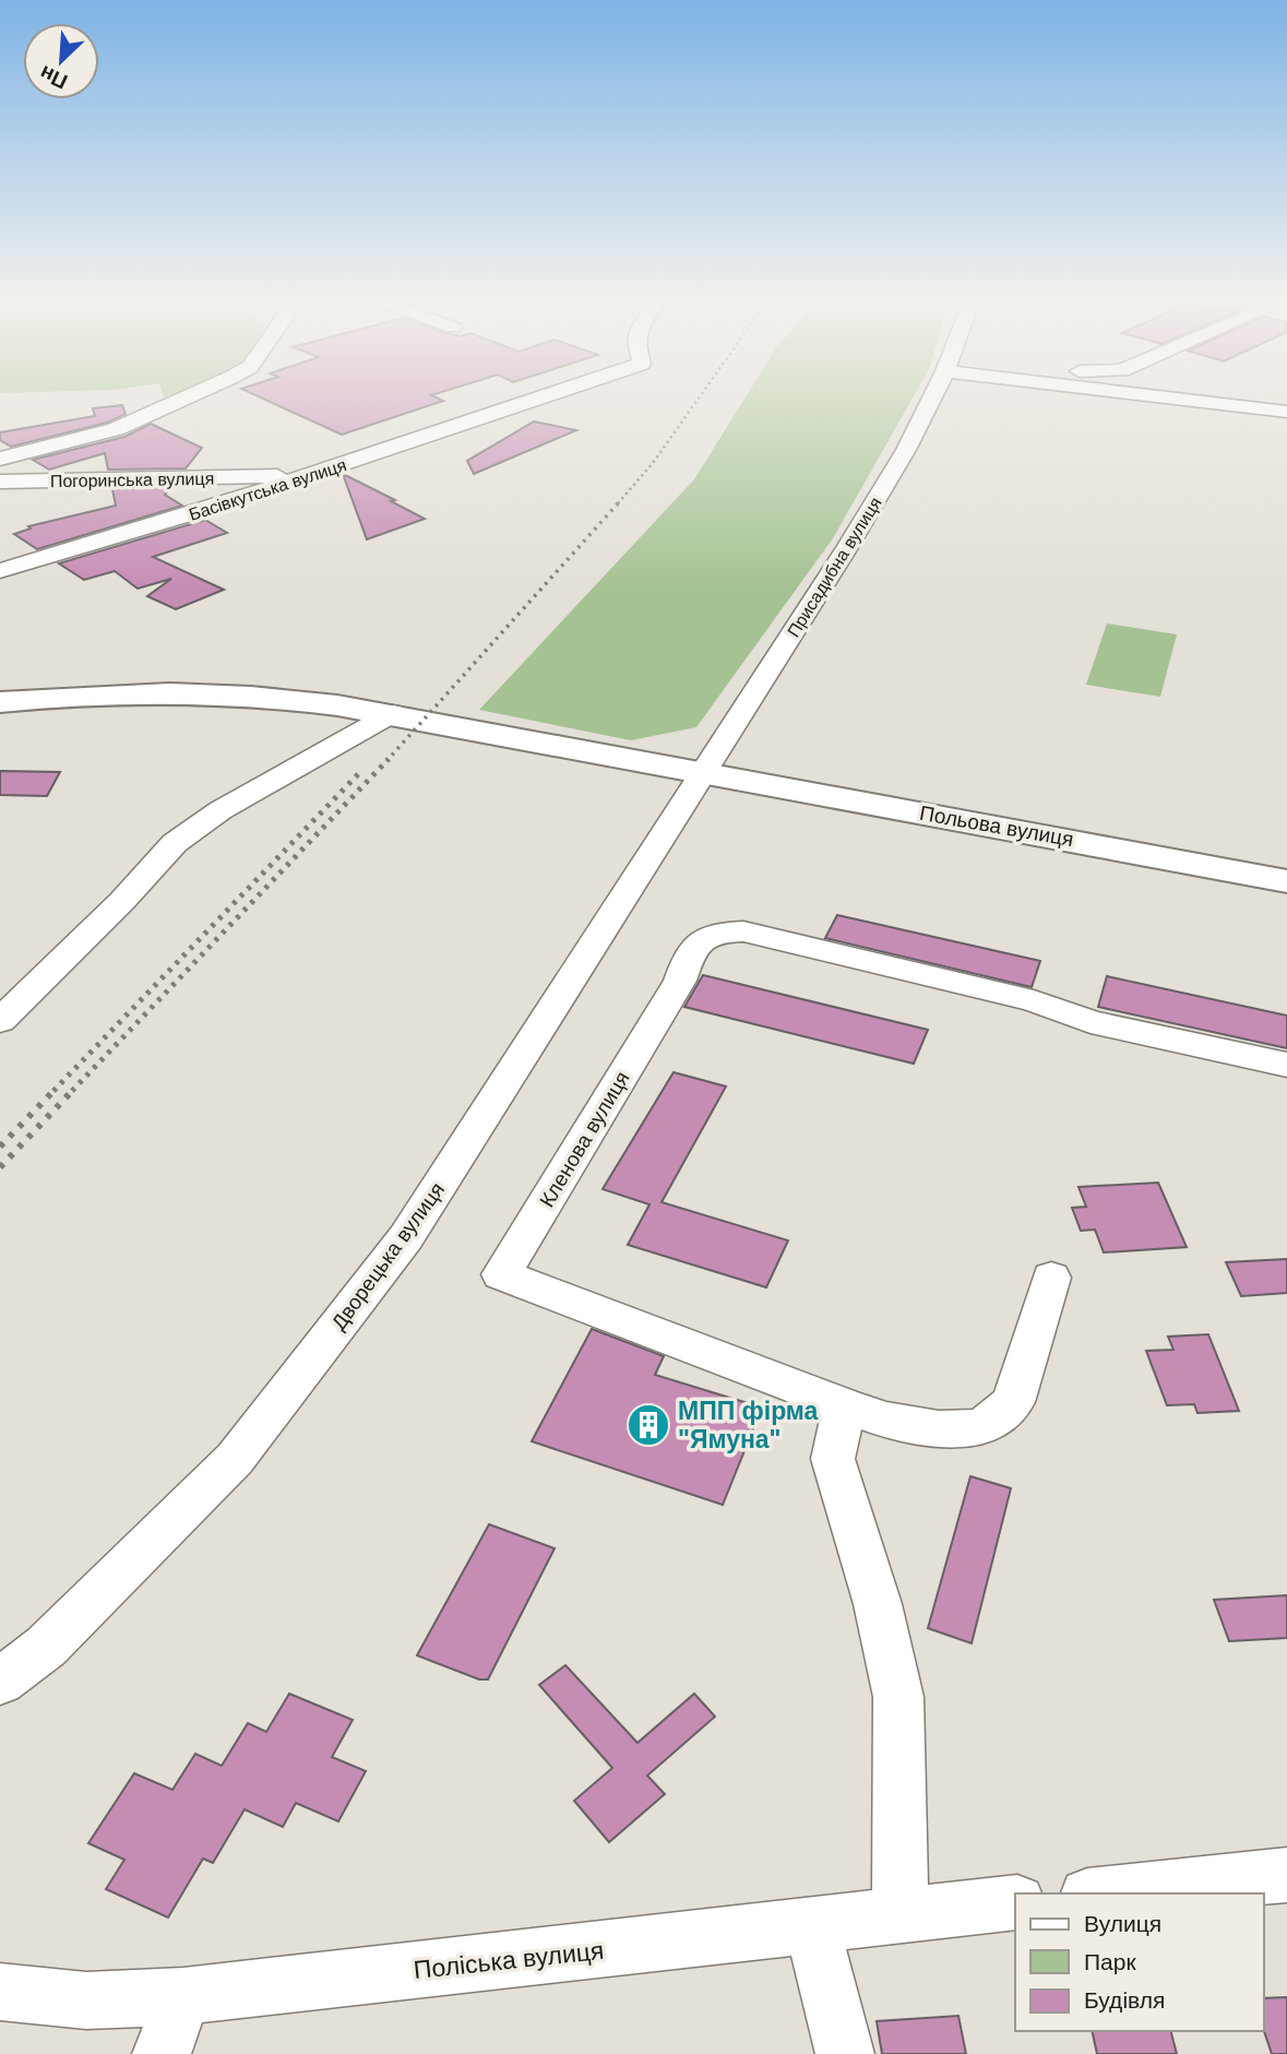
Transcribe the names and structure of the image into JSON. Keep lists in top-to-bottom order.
{
  "streets": {
    "main road": ["Польова вулиця"],
    "street": [
      "Погоринська вулиця",
      "Басівкутська вулиця",
      "Присадибна вулиця",
      "Кленова вулиця",
      "Дворецька вулиця",
      "Поліська вулиця"
    ]
  },
  "crossings": [
    ["Погоринська вулиця", "Басівкутська вулиця"],
    ["Присадибна вулиця", "Польова вулиця"],
    ["Присадибна вулиця", "Дворецька вулиця"],
    ["Польова вулиця", "Дворецька вулиця"]
  ],
  "places": {
    "building": ["МПП фірма \"Ямуна\""]
  },
  "legend": ["Вулиця", "Парк", "Будівля"],
  "north": "bottom left"
}
